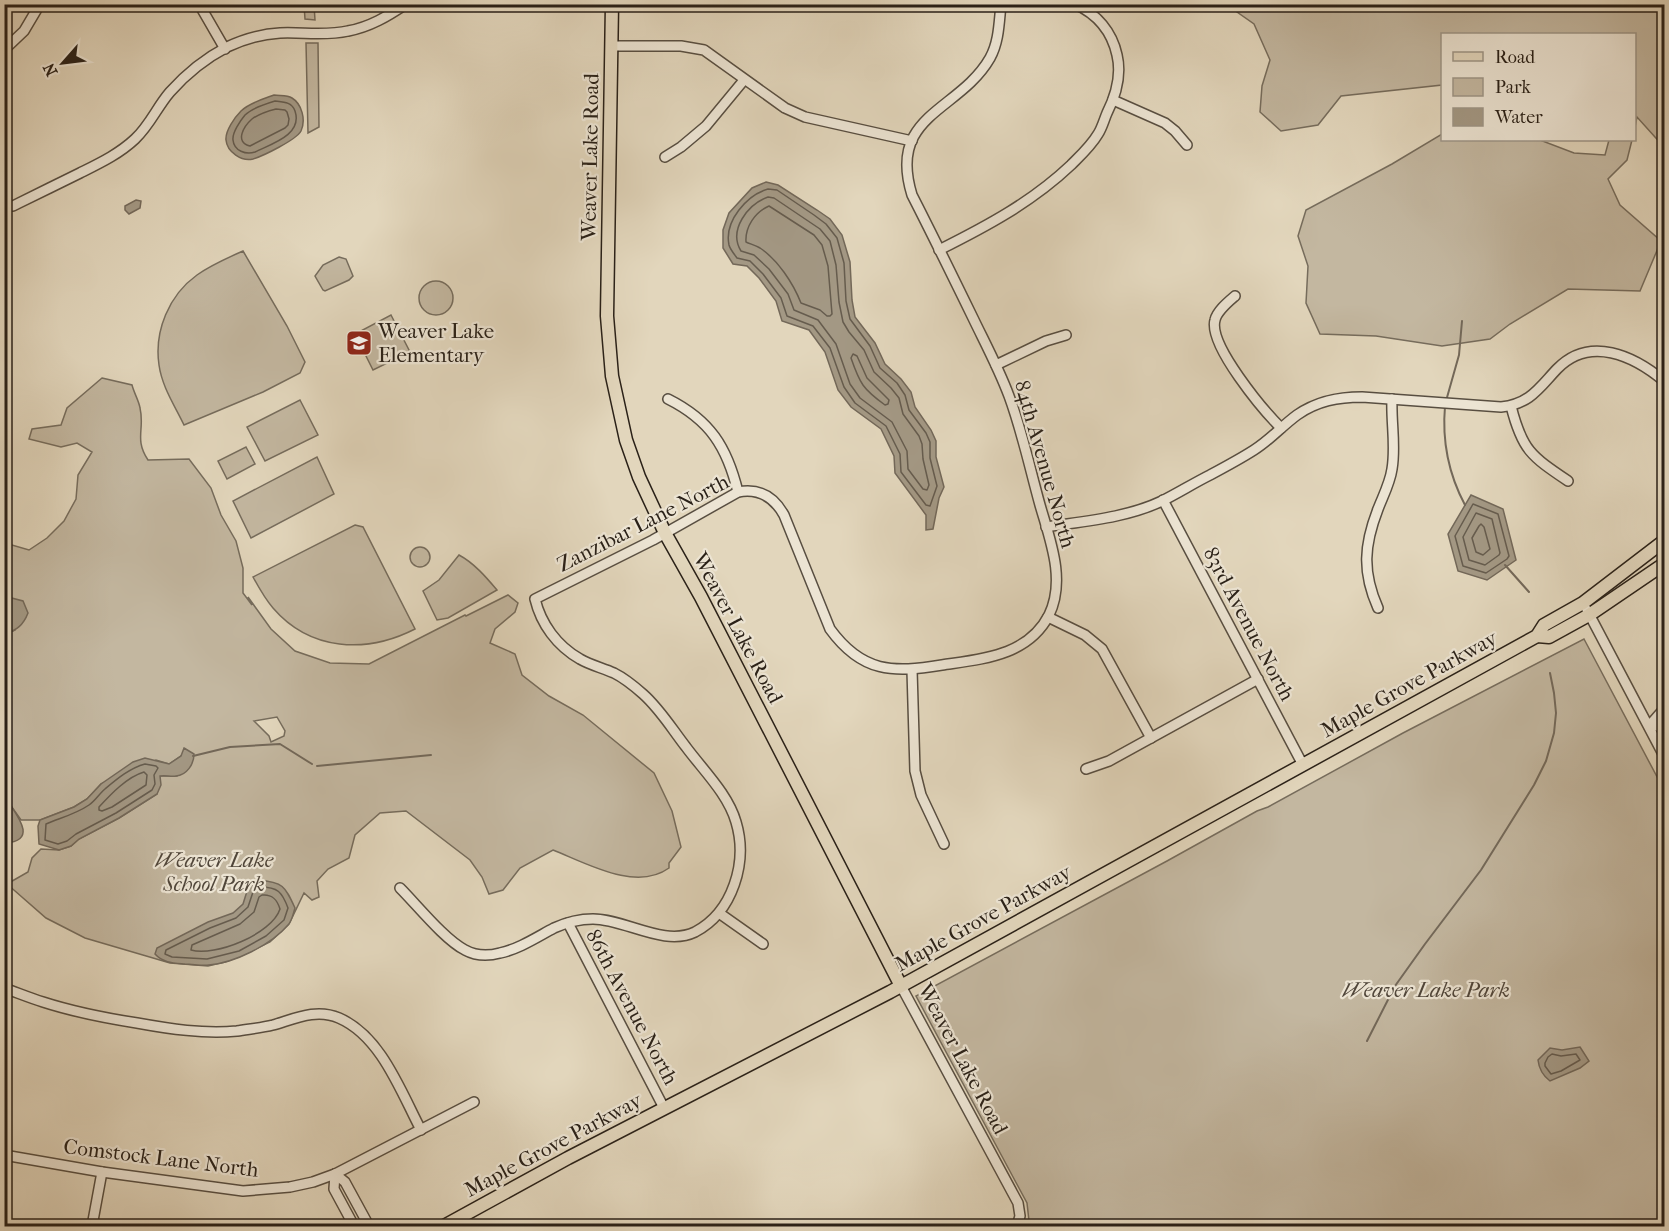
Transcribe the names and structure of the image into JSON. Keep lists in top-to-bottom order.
{
  "streets": {
    "main road": ["Weaver Lake Road", "Maple Grove Parkway"],
    "street": [
      "84th Avenue North",
      "Zanzibar Lane North",
      "83rd Avenue North",
      "86th Avenue North",
      "Comstock Lane North"
    ]
  },
  "crossings": [
    ["Weaver Lake Road", "Zanzibar Lane North"],
    ["Weaver Lake Road", "Maple Grove Parkway"],
    ["84th Avenue North", "Zanzibar Lane North"],
    ["83rd Avenue North", "Maple Grove Parkway"],
    ["Maple Grove Parkway", "86th Avenue North"]
  ],
  "parks": ["Weaver Lake School Park", "Weaver Lake Park"],
  "places": {
    "school or university": ["Weaver Lake Elementary"]
  },
  "legend": ["Road", "Park", "Water"],
  "north": "bottom left"
}
